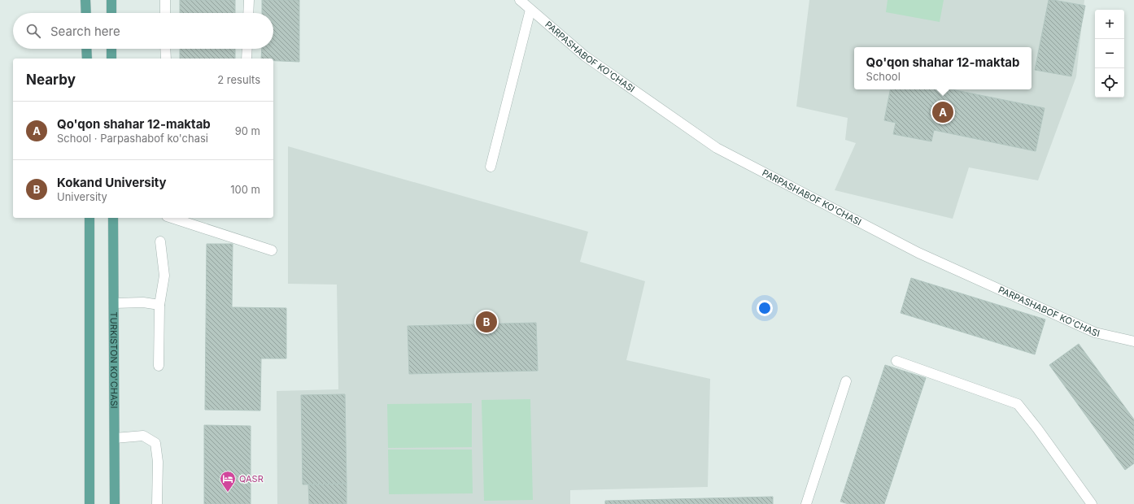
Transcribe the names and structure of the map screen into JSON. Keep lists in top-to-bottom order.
{
  "streets": {
    "main road": ["TURKISTON KO'CHASI"],
    "street": ["PARPASHABOF KO'CHASI"]
  },
  "places": {
    "hotel": ["QASR"]
  },
  "page": {
    "map_buttons": ["+", "−"],
    "search": "Search here",
    "popup": ["Qo'qon shahar 12-maktab", "School"],
    "heading": ["Nearby", "2 results"],
    "pins": ["A", "B"],
    "list": [
      {
        "mark": "A",
        "name": "Qo'qon shahar 12-maktab",
        "note": "School · Parpashabof ko'chasi",
        "value": "90 m"
      },
      {
        "mark": "B",
        "name": "Kokand University",
        "note": "University",
        "value": "100 m"
      }
    ]
  }
}
